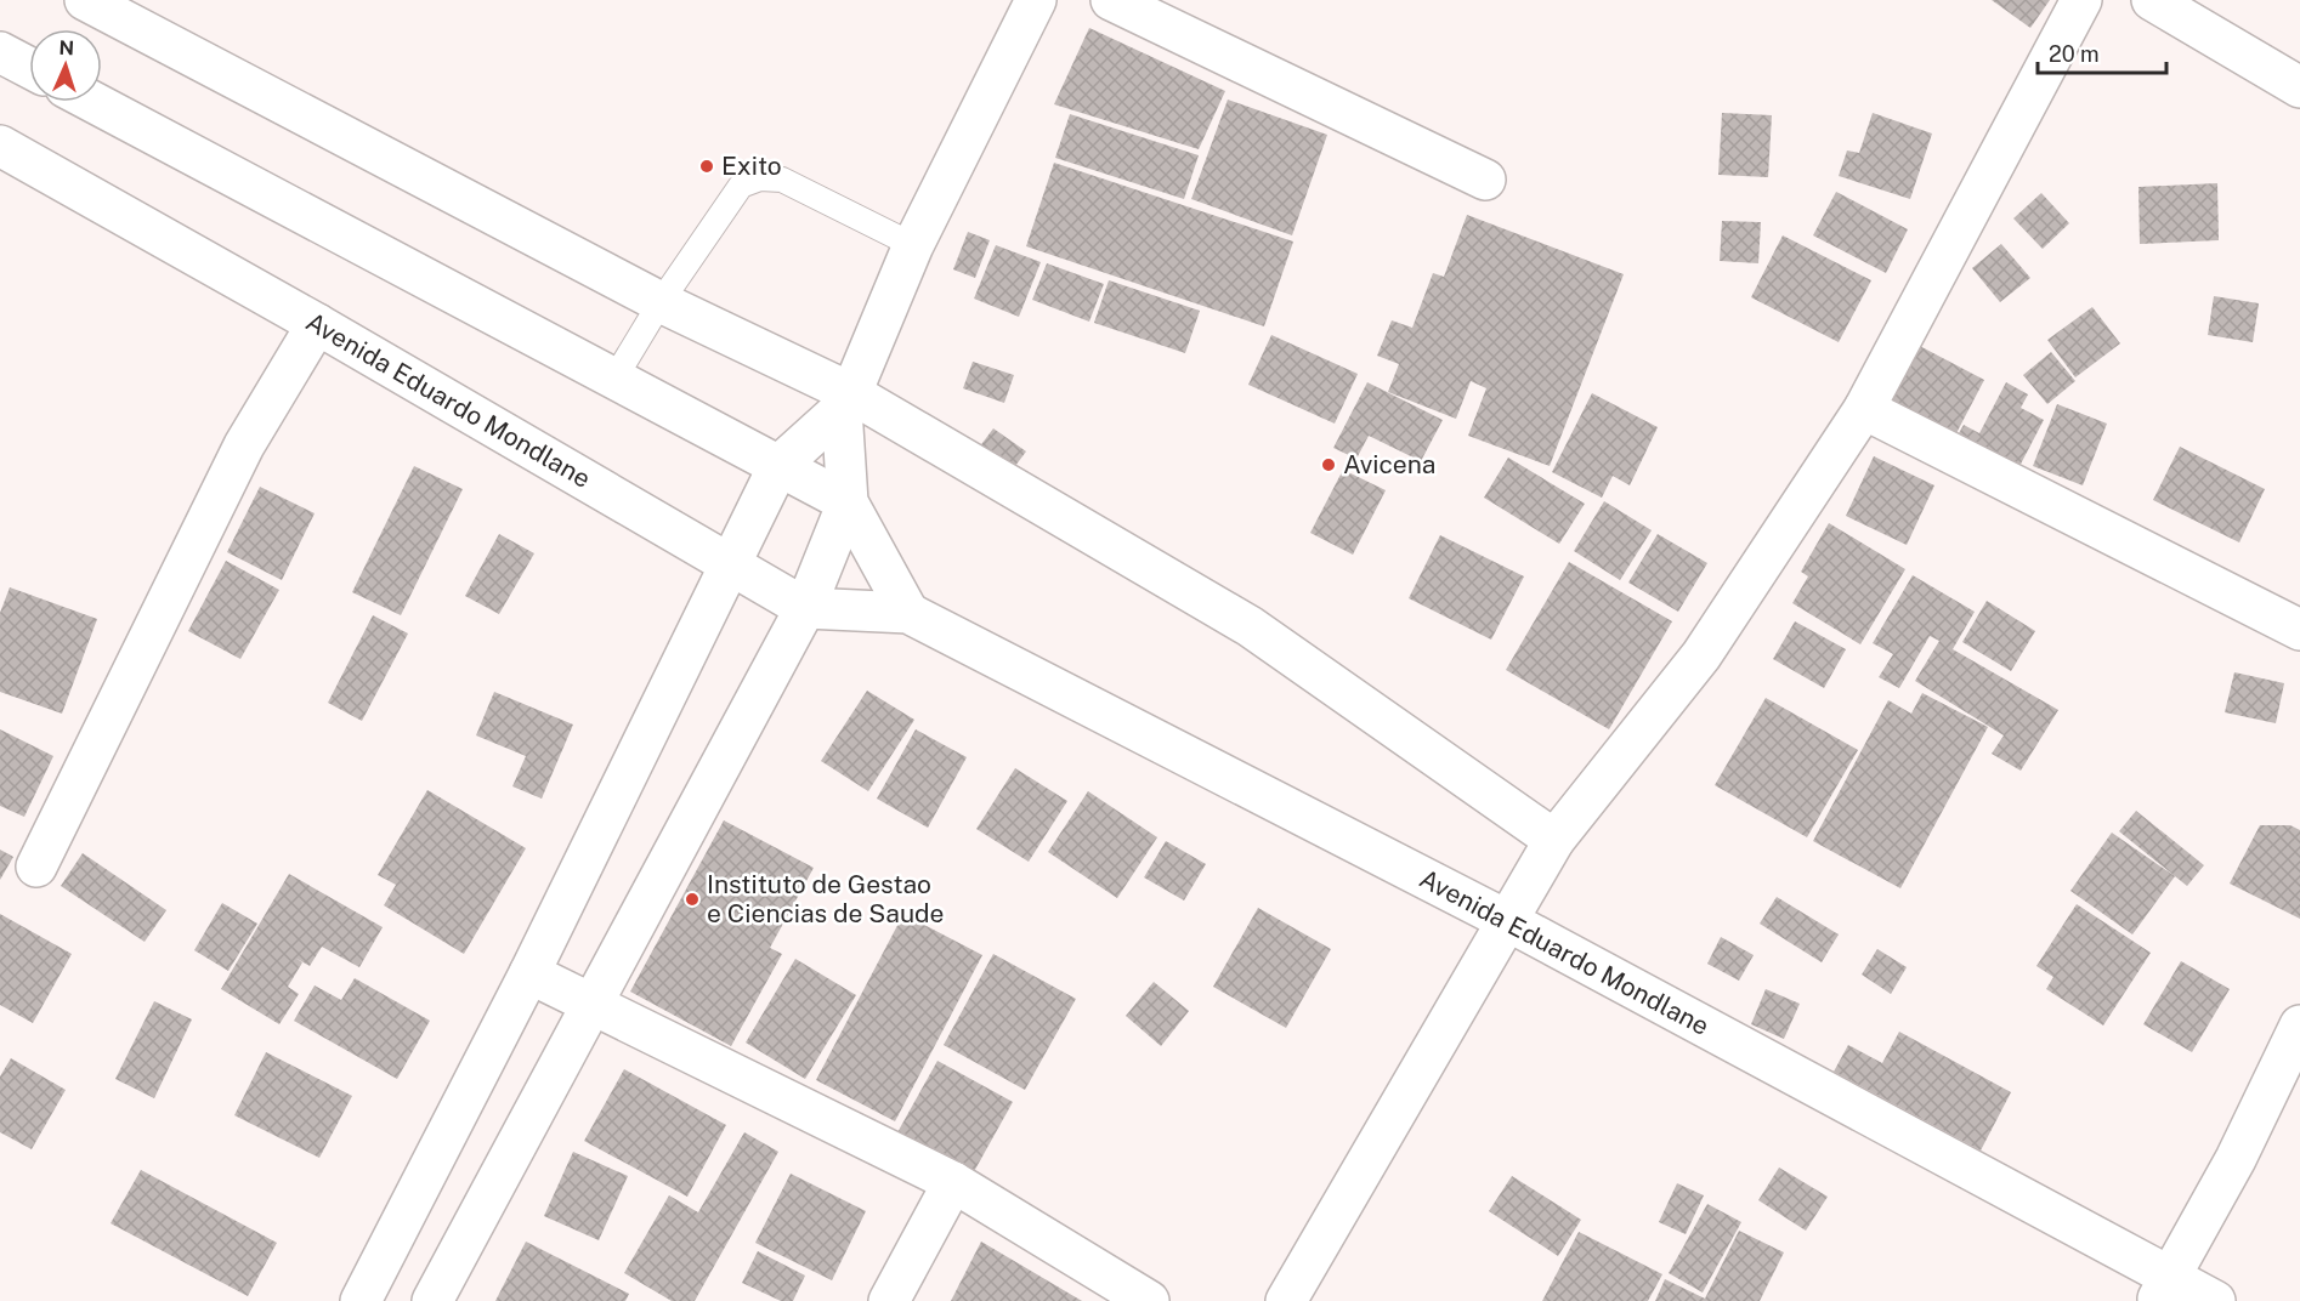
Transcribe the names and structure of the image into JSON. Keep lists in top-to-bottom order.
{
  "streets": {
    "street": ["Avenida Eduardo Mondlane"]
  },
  "places": ["Exito", "Avicena", "Instituto de Gestao e Ciencias de Saude"],
  "scale_bar": "20 m",
  "north": "top"
}
